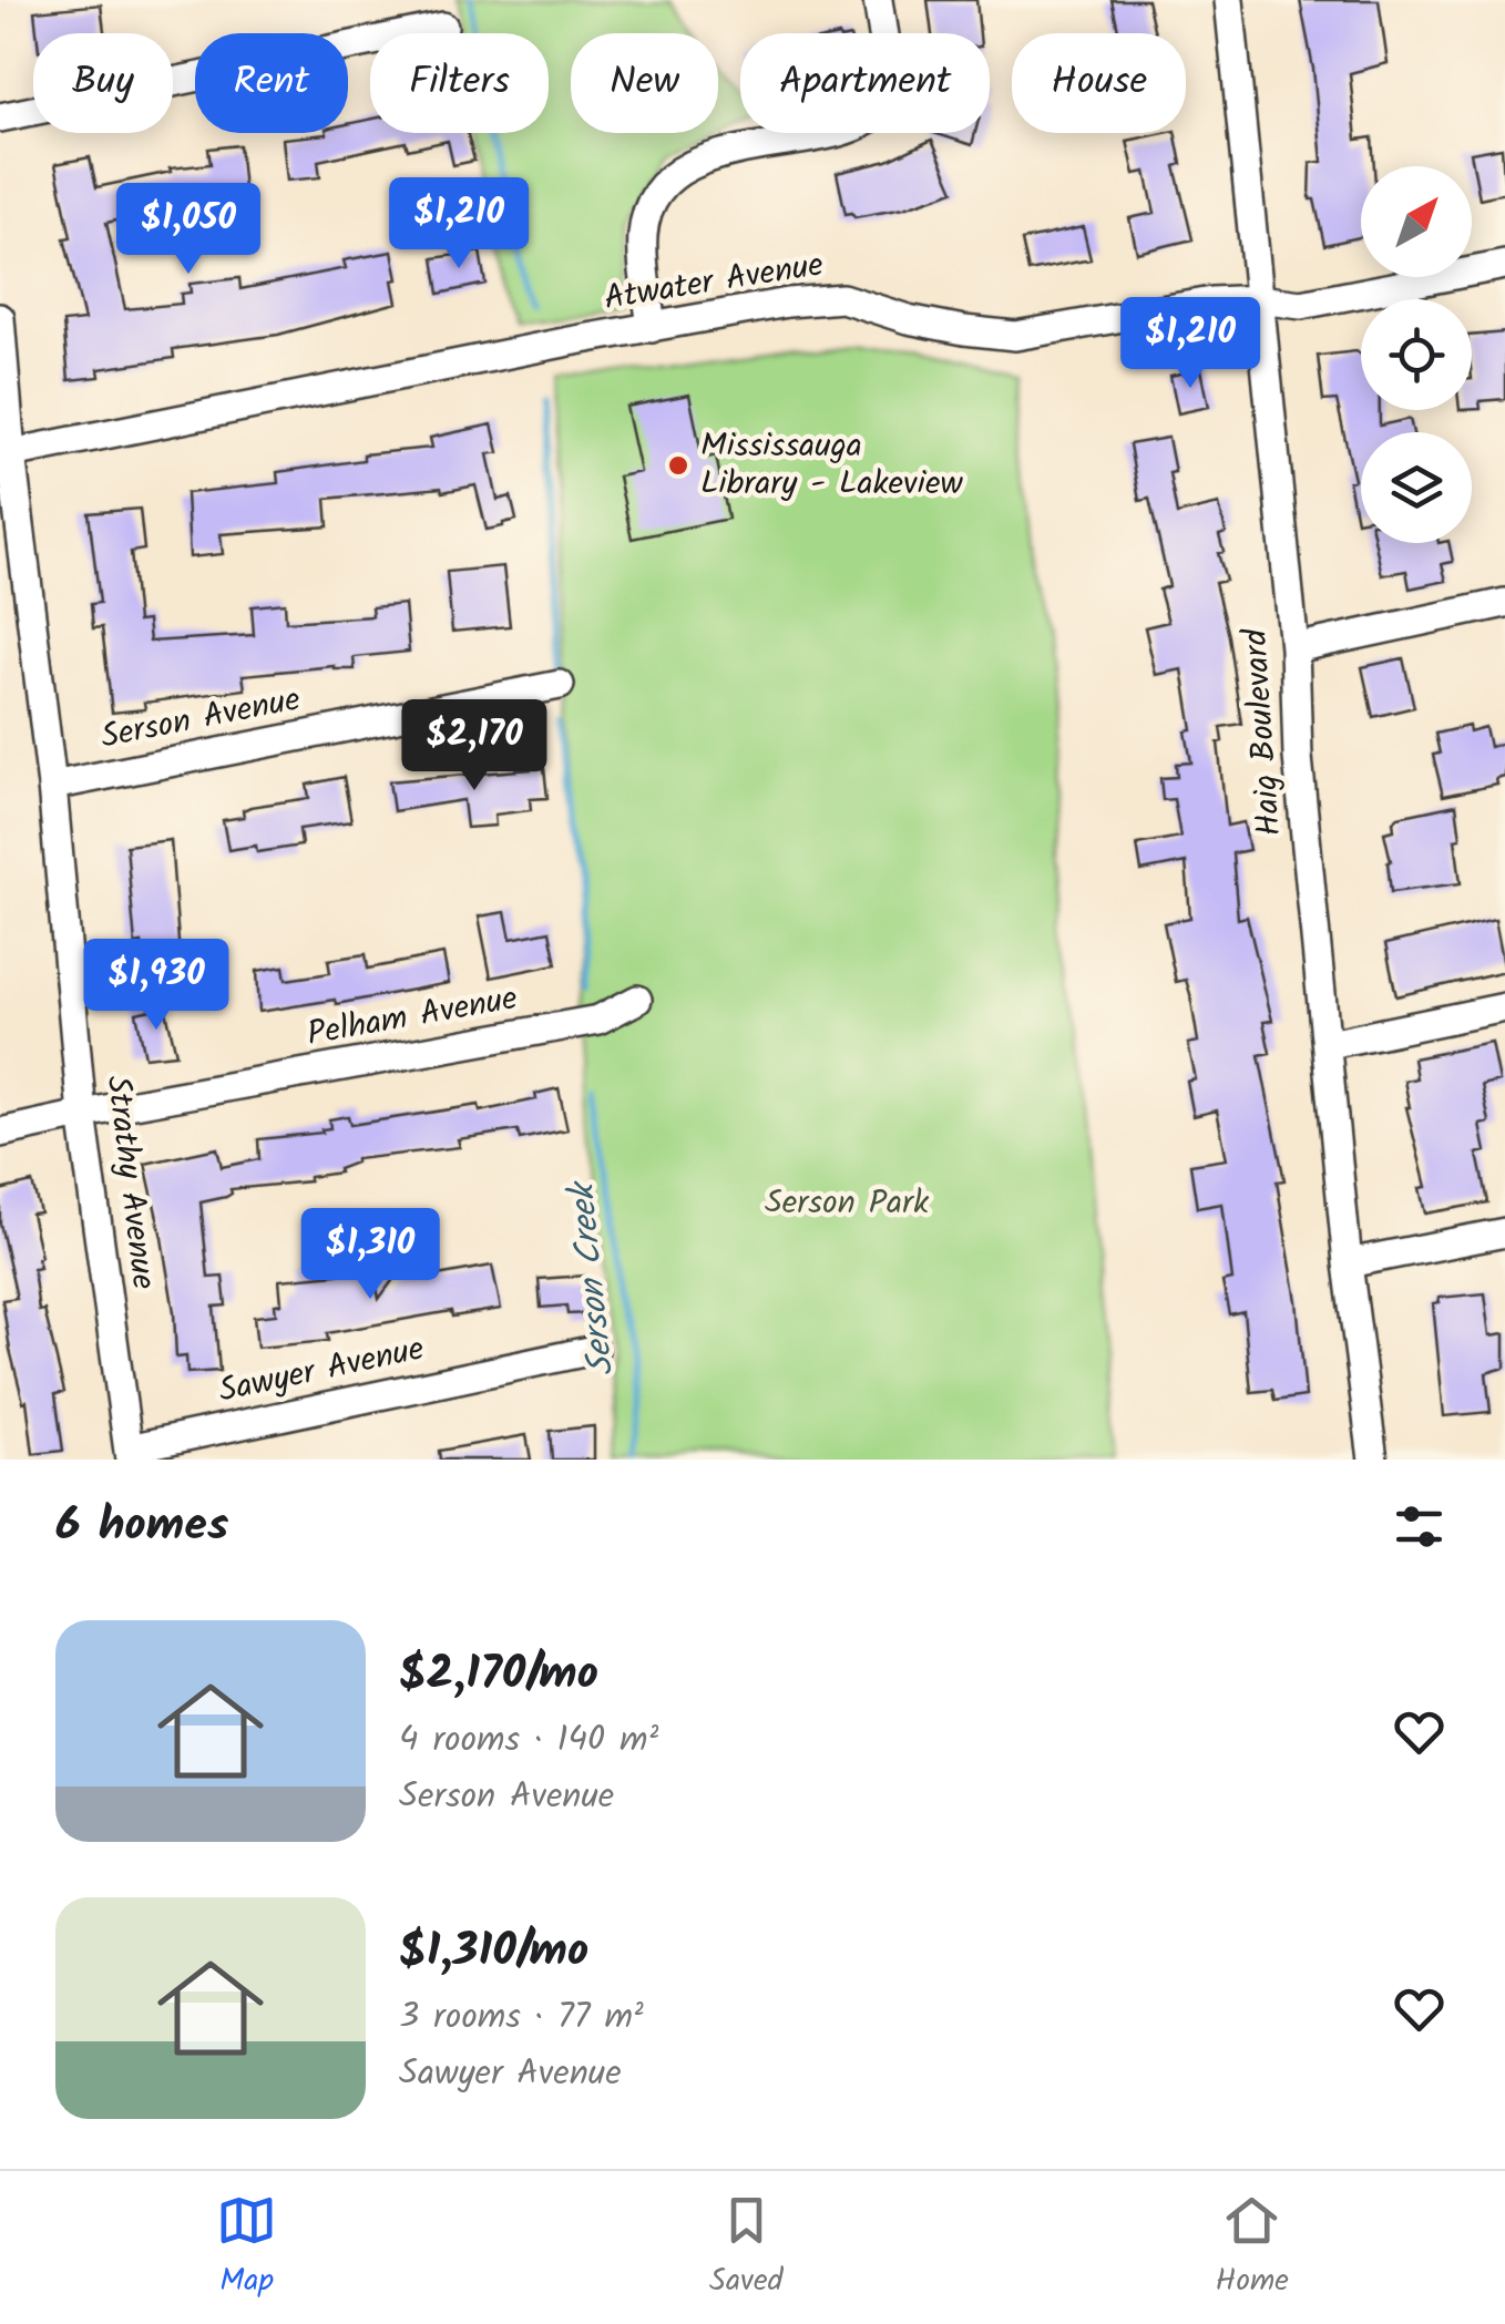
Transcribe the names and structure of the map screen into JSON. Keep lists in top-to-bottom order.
{
  "streets": {
    "street": [
      "Atwater Avenue",
      "Serson Avenue",
      "Haig Boulevard",
      "Pelham Avenue",
      "Strathy Avenue",
      "Sawyer Avenue"
    ]
  },
  "crossings": [
    ["Atwater Avenue", "Haig Boulevard"],
    ["Atwater Avenue", "Strathy Avenue"],
    ["Serson Avenue", "Strathy Avenue"],
    ["Pelham Avenue", "Strathy Avenue"],
    ["Strathy Avenue", "Sawyer Avenue"]
  ],
  "water": ["Serson Creek"],
  "parks": ["Serson Park"],
  "places": ["Mississauga Library - Lakeview"],
  "north": "top right",
  "page": {
    "chip": [
      "Buy",
      "Rent",
      "Filters",
      "New",
      "Apartment",
      "House"
    ],
    "price": [
      "$1,210",
      "$1,050",
      "$1,210",
      "$2,170",
      "$1,930",
      "$1,310"
    ],
    "heading": "6 homes",
    "list": [
      {
        "name": "$2,170/mo",
        "note": "4 rooms · 140 m² · Serson Avenue"
      },
      {
        "name": "$1,310/mo",
        "note": "3 rooms · 77 m² · Sawyer Avenue"
      }
    ],
    "tabs": ["Map", "Saved", "Home"]
  }
}
